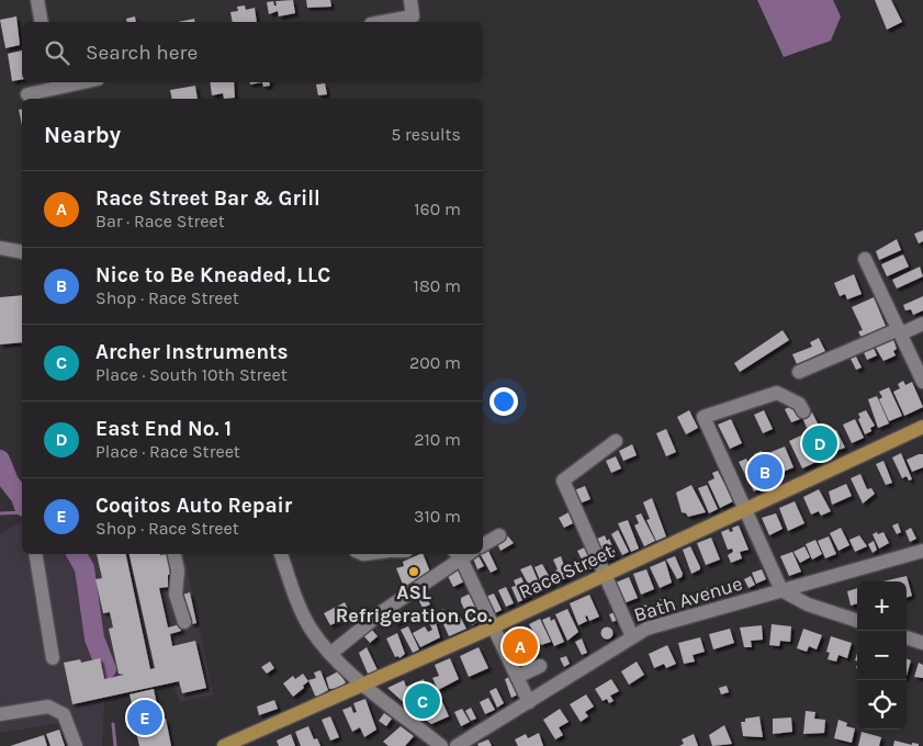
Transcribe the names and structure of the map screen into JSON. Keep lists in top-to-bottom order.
{
  "streets": {
    "main road": ["Race Street"],
    "street": ["Bath Avenue"]
  },
  "places": ["ASL Refrigeration Co."],
  "page": {
    "search": "Search here",
    "heading": ["Nearby", "5 results"],
    "list": [
      {
        "mark": "A",
        "name": "Race Street Bar & Grill",
        "note": "Bar · Race Street",
        "value": "160 m"
      },
      {
        "mark": "B",
        "name": "Nice to Be Kneaded, LLC",
        "note": "Shop · Race Street",
        "value": "180 m"
      },
      {
        "mark": "C",
        "name": "Archer Instruments",
        "note": "Place · South 10th Street",
        "value": "200 m"
      },
      {
        "mark": "D",
        "name": "East End No. 1",
        "note": "Place · Race Street",
        "value": "210 m"
      },
      {
        "mark": "E",
        "name": "Coqitos Auto Repair",
        "note": "Shop · Race Street",
        "value": "310 m"
      }
    ],
    "pins": [
      "D",
      "B",
      "A",
      "C",
      "E"
    ],
    "map_buttons": ["+", "−"]
  }
}
